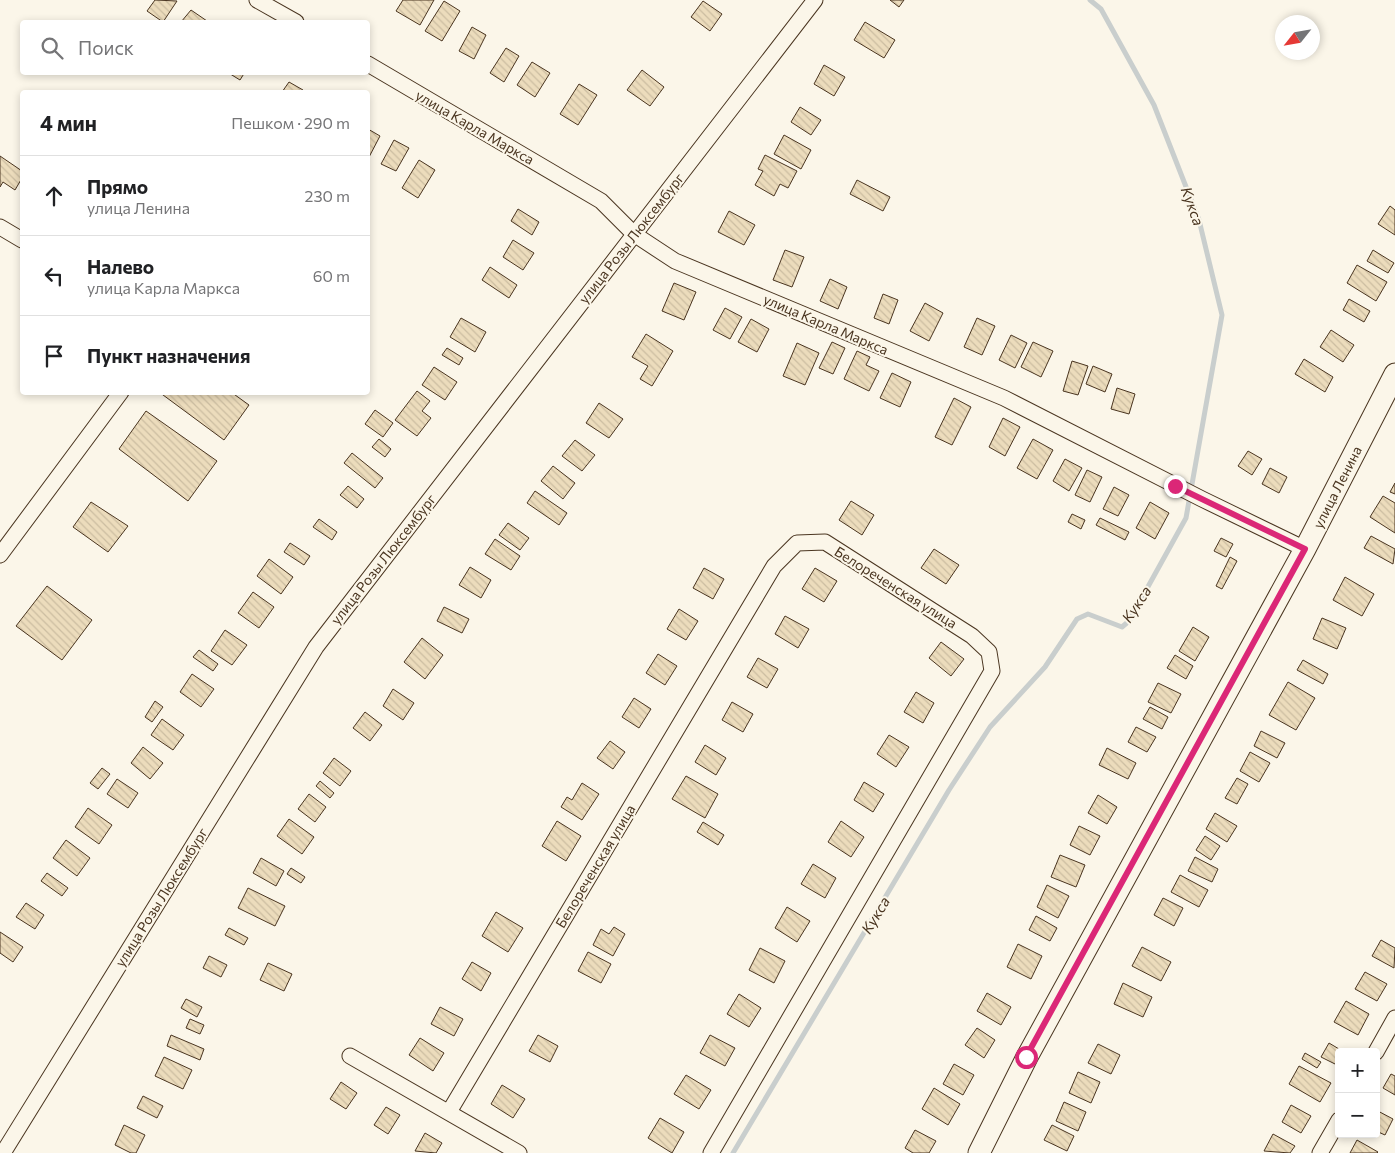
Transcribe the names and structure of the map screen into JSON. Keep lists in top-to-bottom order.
{
  "streets": {
    "street": [
      "улица Карла Маркса",
      "улица Розы Люксембург",
      "улица Ленина",
      "Белореченская улица"
    ]
  },
  "crossings": [
    ["улица Карла Маркса", "улица Розы Люксембург"],
    ["улица Карла Маркса", "улица Ленина"]
  ],
  "water": ["Кукса"],
  "north": "bottom left",
  "page": {
    "search": "Поиск",
    "heading": ["4 мин", "Пешком · 290 m"],
    "list": [
      ["Прямо", "улица Ленина", "230 m"],
      ["Налево", "улица Карла Маркса", "60 m"],
      "Пункт назначения"
    ],
    "map_buttons": ["+", "−"]
  }
}
